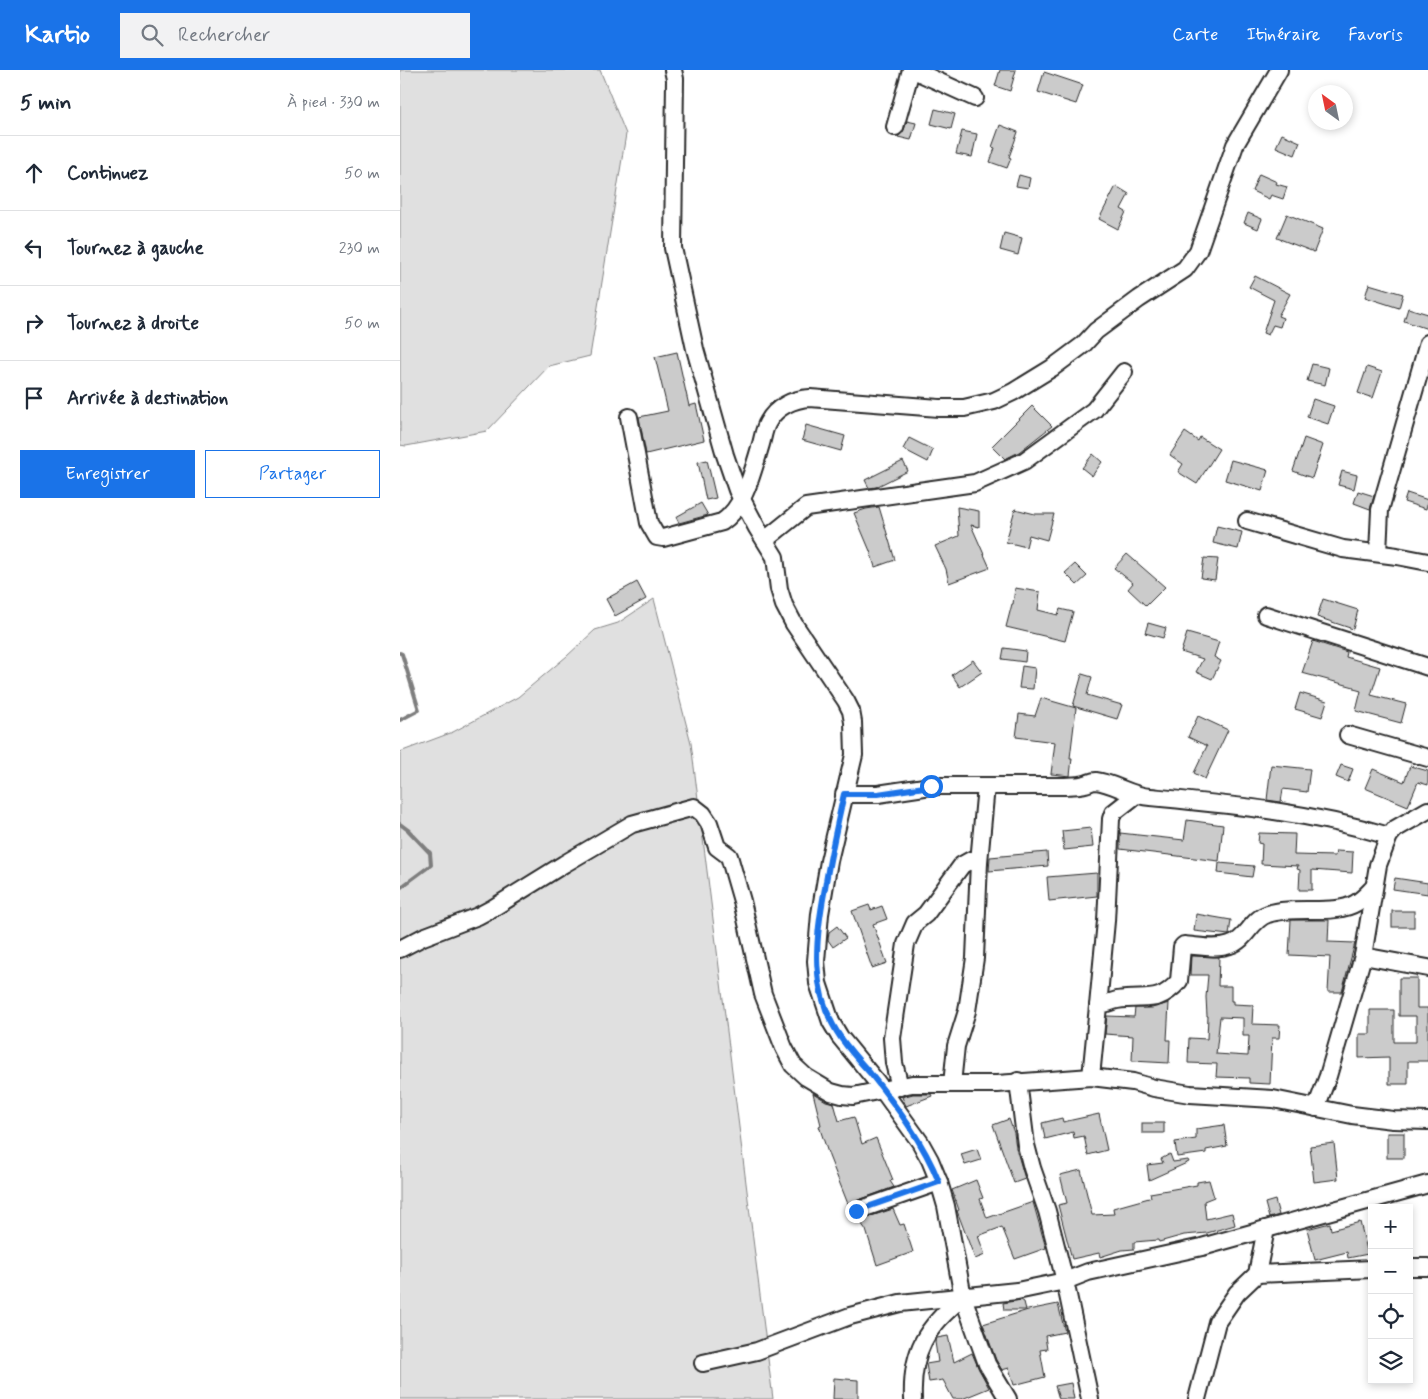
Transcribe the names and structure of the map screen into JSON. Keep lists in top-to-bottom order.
{
  "north": "top left",
  "page": {
    "header": "Kartio",
    "search": "Rechercher",
    "nav": ["Carte", "Itinéraire", "Favoris"],
    "heading": ["5 min", "À pied · 330 m"],
    "list": [
      ["Continuez", "50 m"],
      ["Tournez à gauche", "230 m"],
      ["Tournez à droite", "50 m"],
      "Arrivée à destination"
    ],
    "buttons": ["Enregistrer", "Partager"],
    "map_buttons": ["+", "−"]
  }
}
